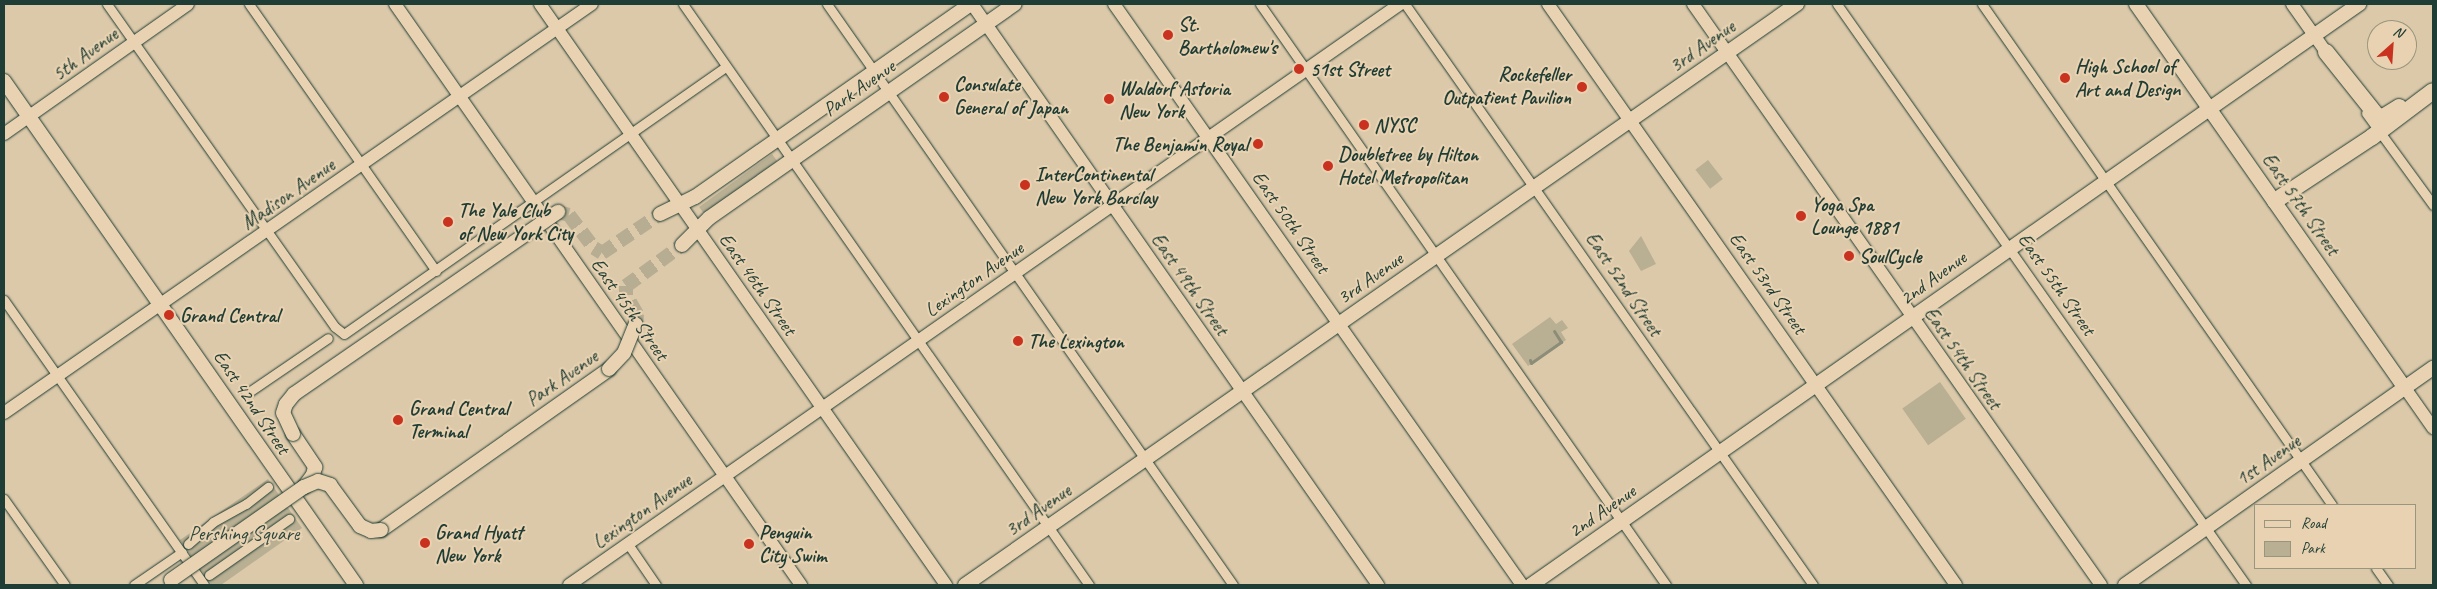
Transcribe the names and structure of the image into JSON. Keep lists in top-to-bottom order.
{
  "streets": {
    "main road": [
      "3rd Avenue",
      "5th Avenue",
      "Park Avenue",
      "Madison Avenue",
      "East 57th Street",
      "East 50th Street",
      "2nd Avenue",
      "Lexington Avenue",
      "East 53rd Street",
      "East 46th Street",
      "East 49th Street",
      "East 45th Street",
      "East 54th Street",
      "East 42nd Street",
      "1st Avenue"
    ],
    "street": ["East 52nd Street", "East 55th Street"]
  },
  "crossings": [
    ["3rd Avenue", "East 50th Street"],
    ["3rd Avenue", "East 53rd Street"],
    ["3rd Avenue", "East 49th Street"],
    ["3rd Avenue", "East 52nd Street"],
    ["3rd Avenue", "East 54th Street"],
    ["5th Avenue", "East 42nd Street"],
    ["Park Avenue", "East 46th Street"],
    ["Park Avenue", "East 49th Street"],
    ["Madison Avenue", "East 46th Street"],
    ["Madison Avenue", "East 45th Street"],
    ["Madison Avenue", "East 42nd Street"],
    ["East 57th Street", "2nd Avenue"],
    ["East 57th Street", "1st Avenue"],
    ["East 50th Street", "Lexington Avenue"],
    ["2nd Avenue", "East 53rd Street"],
    ["2nd Avenue", "East 52nd Street"],
    ["2nd Avenue", "East 55th Street"],
    ["2nd Avenue", "East 54th Street"],
    ["Lexington Avenue", "East 46th Street"],
    ["Lexington Avenue", "East 49th Street"],
    ["Lexington Avenue", "East 45th Street"],
    ["East 55th Street", "1st Avenue"]
  ],
  "parks": ["Pershing Square"],
  "places": [
    "St. Bartholomew's",
    "51st Street",
    "High School of Art and Design",
    "Rockefeller Outpatient Pavilion",
    "Consulate General of Japan",
    "Waldorf Astoria New York",
    "NYSC",
    "The Benjamin Royal",
    "Doubletree by Hilton Hotel Metropolitan",
    "InterContinental New York Barclay",
    "Yoga Spa Lounge 1881",
    "The Yale Club of New York City",
    "SoulCycle",
    "Grand Central",
    "The Lexington",
    "Grand Central Terminal",
    "Grand Hyatt New York",
    "Penguin City Swim"
  ],
  "legend": ["Road", "Park"],
  "north": "top right"
}
